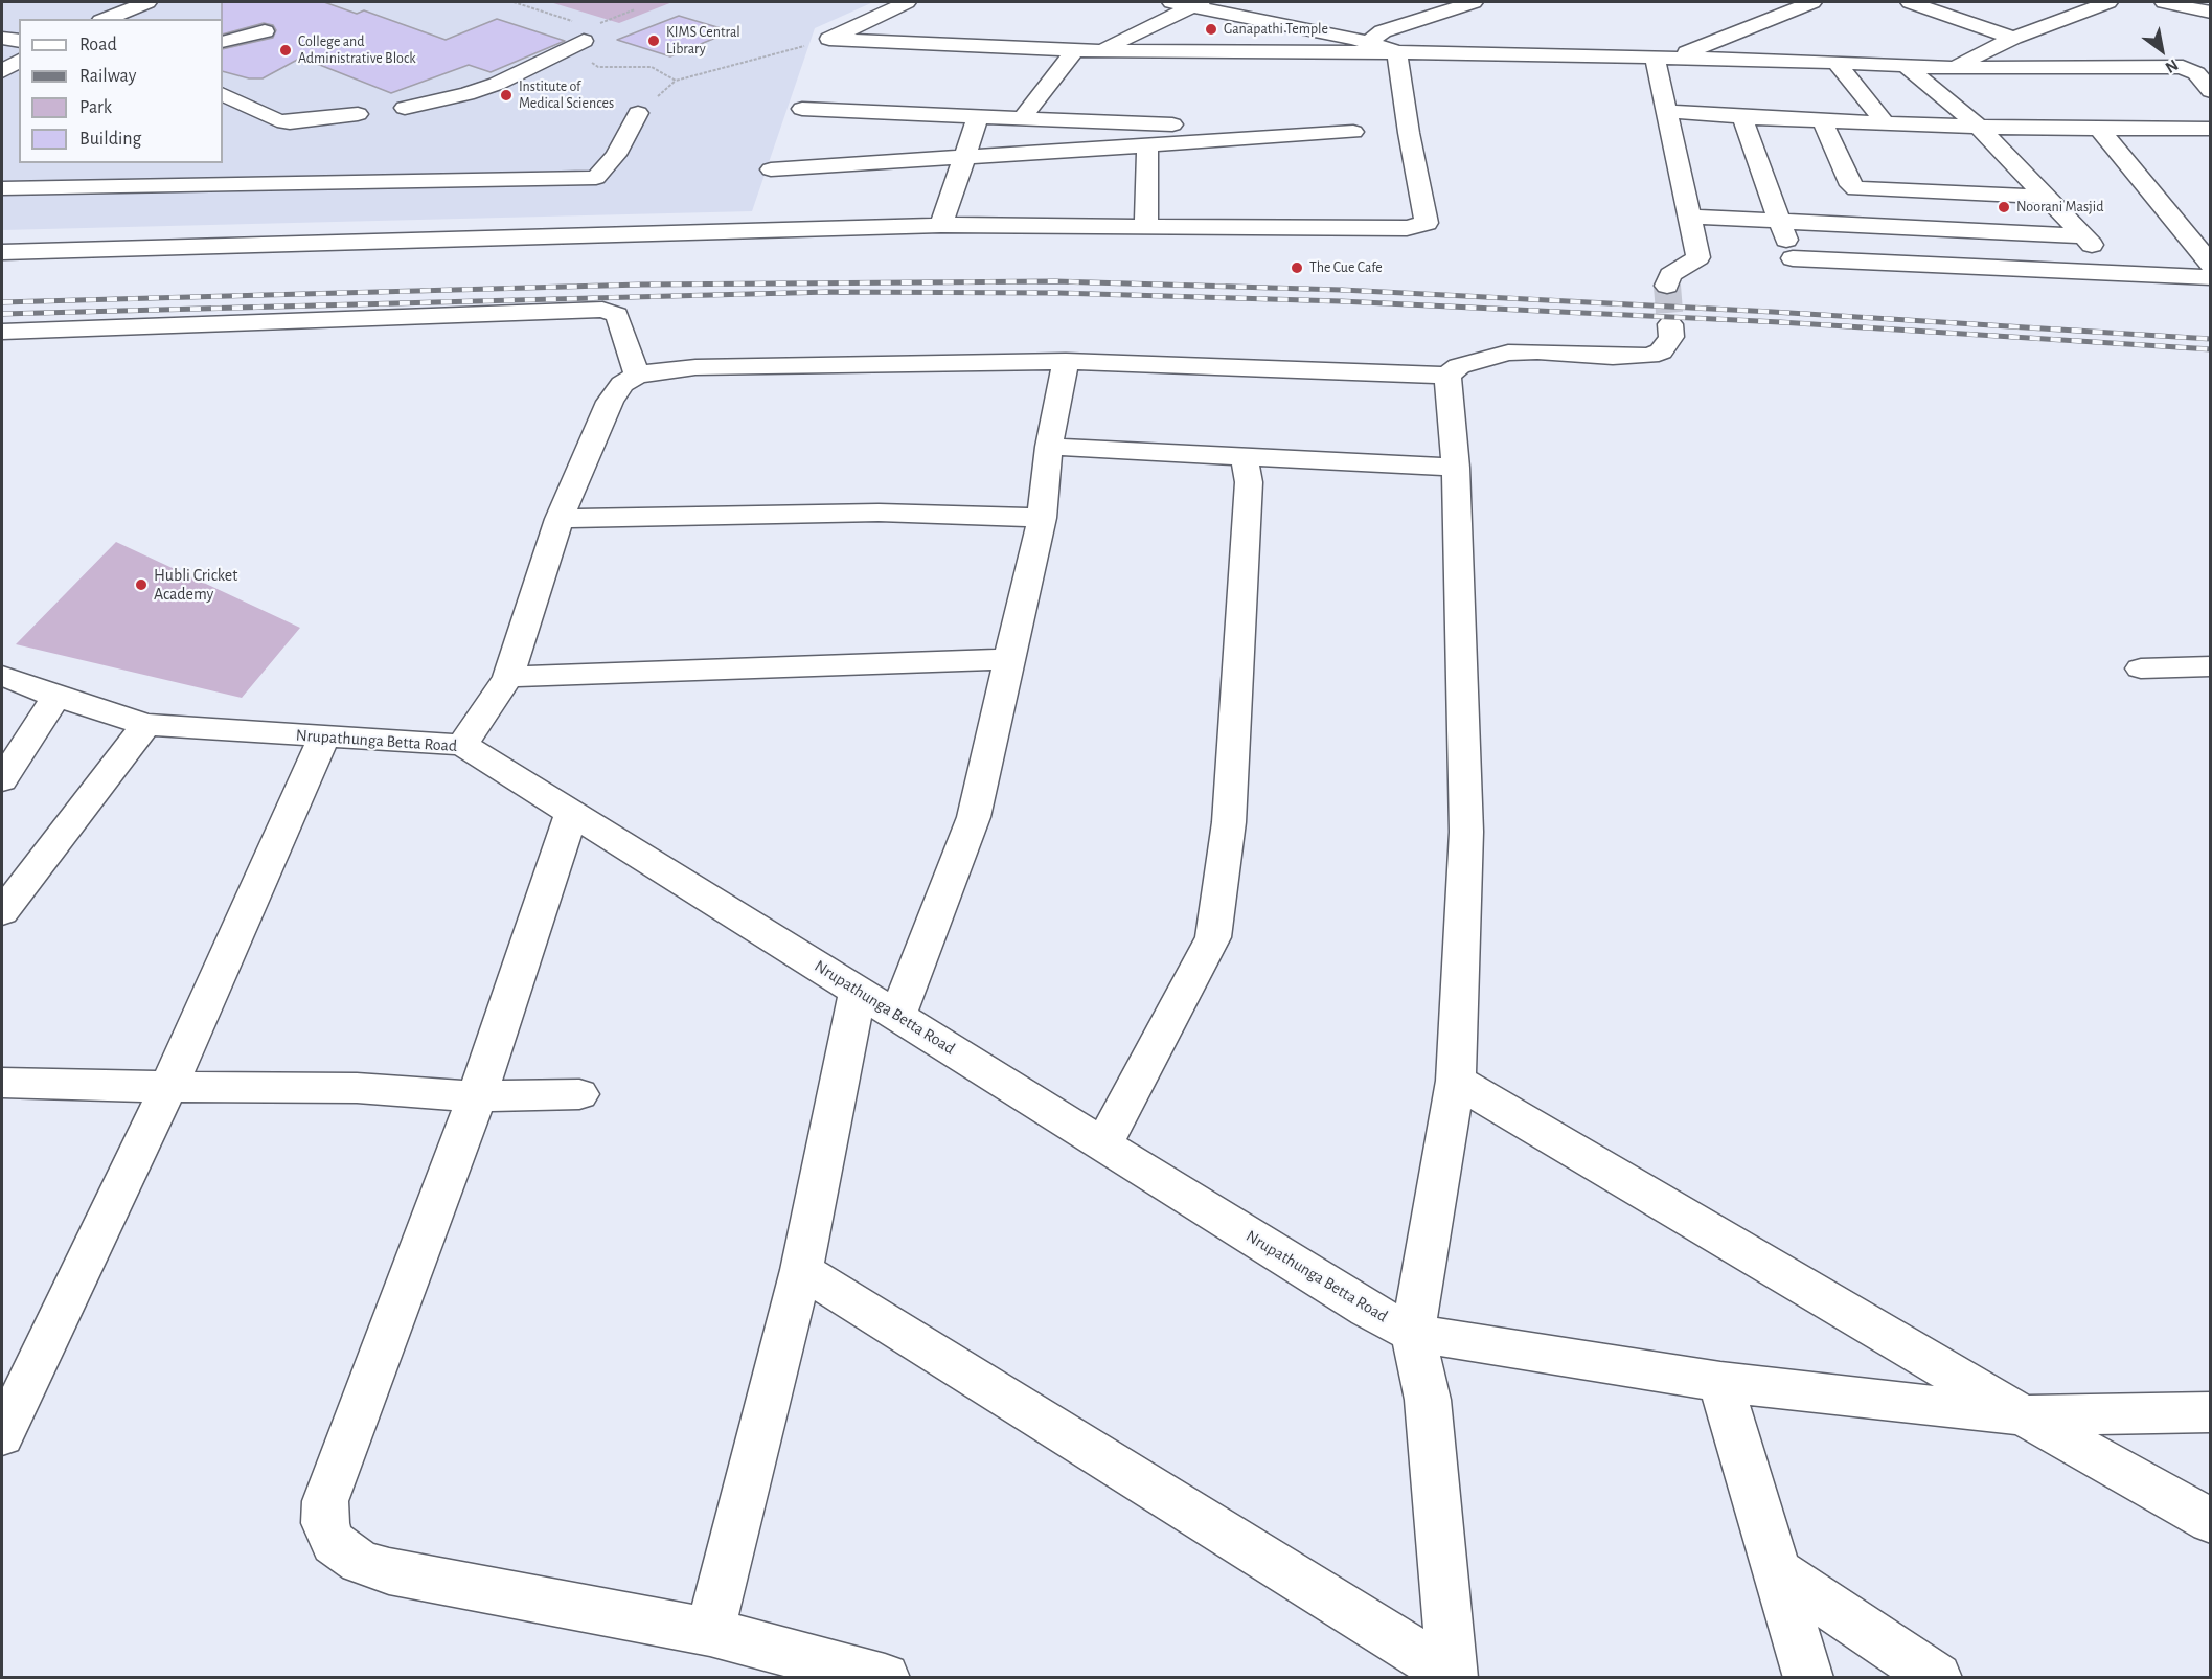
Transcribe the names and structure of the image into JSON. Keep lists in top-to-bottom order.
{
  "streets": {
    "street": ["Nrupathunga Betta Road"]
  },
  "places": [
    "Ganapathi Temple",
    "KIMS Central Library",
    "College and Administrative Block",
    "Institute of Medical Sciences",
    "Noorani Masjid",
    "The Cue Cafe",
    "Hubli Cricket Academy"
  ],
  "legend": [
    "Road",
    "Railway",
    "Park",
    "Building"
  ],
  "north": "bottom right"
}
